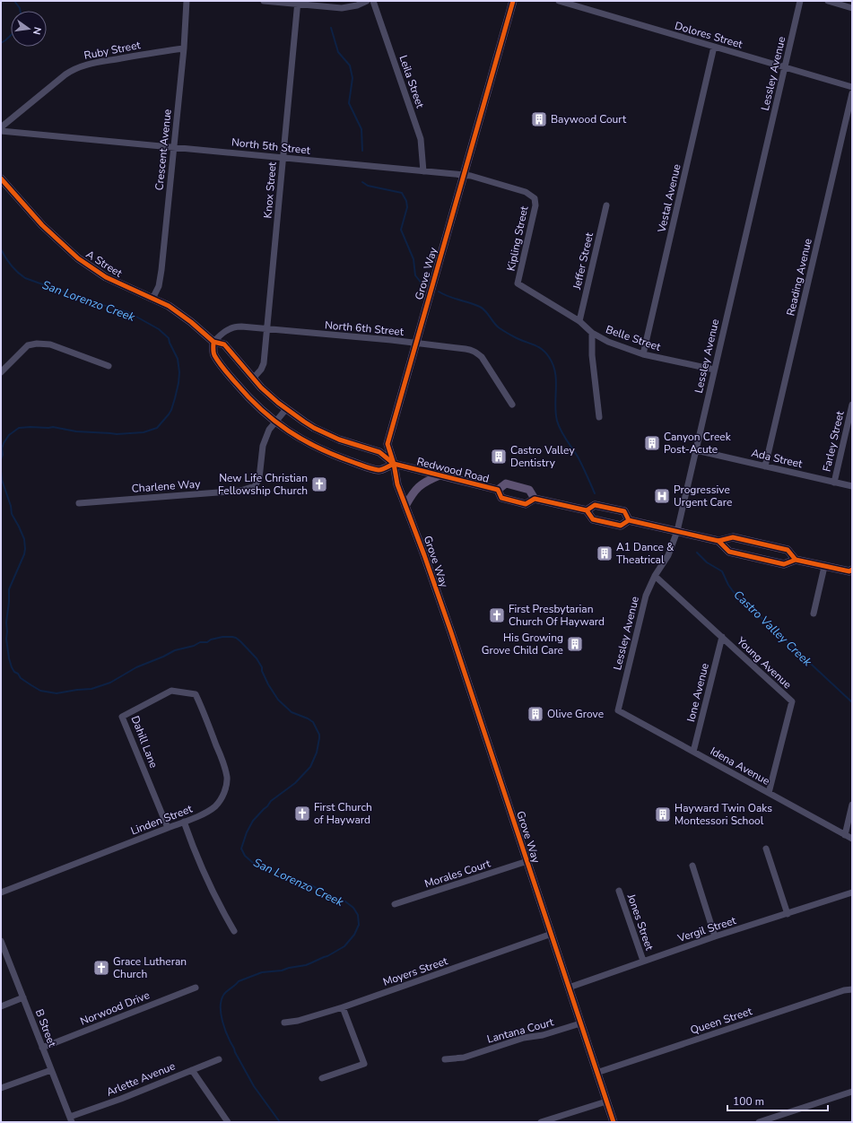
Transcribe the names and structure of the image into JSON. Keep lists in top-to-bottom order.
{
  "streets": {
    "main road": ["A Street", "Grove Way", "Redwood Road"],
    "street": [
      "Dolores Street",
      "Ruby Street",
      "Lessley Avenue",
      "Leila Street",
      "North 5th Street",
      "Crescent Avenue",
      "Knox Street",
      "Vestal Avenue",
      "Kipling Street",
      "Jeffer Street",
      "Reading Avenue",
      "North 6th Street",
      "Belle Street",
      "Farley Street",
      "Ada Street",
      "Charlene Way",
      "Young Avenue",
      "Ione Avenue",
      "Dahill Lane",
      "Idena Avenue",
      "Linden Street",
      "Morales Court",
      "Jones Street",
      "Vergil Street",
      "Moyers Street",
      "Norwood Drive",
      "Queen Street",
      "B Street",
      "Lantana Court",
      "Arlette Avenue"
    ]
  },
  "crossings": [
    ["Dolores Street", "Lessley Avenue"],
    ["Dolores Street", "Vestal Avenue"],
    ["Ruby Street", "Crescent Avenue"],
    ["Lessley Avenue", "Belle Street"],
    ["Lessley Avenue", "Ada Street"],
    ["Lessley Avenue", "Redwood Road"],
    ["Lessley Avenue", "Young Avenue"],
    ["Lessley Avenue", "Idena Avenue"],
    ["Leila Street", "North 5th Street"],
    ["North 5th Street", "Crescent Avenue"],
    ["North 5th Street", "Knox Street"],
    ["North 5th Street", "Kipling Street"],
    ["North 5th Street", "Grove Way"],
    ["Crescent Avenue", "A Street"],
    ["Knox Street", "A Street"],
    ["Knox Street", "North 6th Street"],
    ["Vestal Avenue", "Belle Street"],
    ["Kipling Street", "Belle Street"],
    ["Jeffer Street", "Belle Street"],
    ["A Street", "North 6th Street"],
    ["A Street", "Redwood Road"],
    ["A Street", "Charlene Way"],
    ["Grove Way", "North 6th Street"],
    ["Grove Way", "Redwood Road"],
    ["Grove Way", "Morales Court"],
    ["Grove Way", "Vergil Street"],
    ["Grove Way", "Moyers Street"],
    ["Grove Way", "Queen Street"],
    ["Grove Way", "Lantana Court"],
    ["Reading Avenue", "Ada Street"],
    ["Farley Street", "Ada Street"],
    ["Redwood Road", "Charlene Way"],
    ["Young Avenue", "Ione Avenue"],
    ["Young Avenue", "Idena Avenue"],
    ["Ione Avenue", "Idena Avenue"],
    ["Dahill Lane", "Linden Street"],
    ["Jones Street", "Vergil Street"],
    ["Norwood Drive", "B Street"],
    ["B Street", "Arlette Avenue"]
  ],
  "water": ["San Lorenzo Creek", "Castro Valley Creek"],
  "places": {
    "building": [
      "Baywood Court",
      "Canyon Creek Post-Acute",
      "Castro Valley Dentistry",
      "A1 Dance & Theatrical",
      "His Growing Grove Child Care",
      "Olive Grove",
      "Hayward Twin Oaks Montessori School"
    ],
    "church": [
      "New Life Christian Fellowship Church",
      "First Presbytarian Church Of Hayward",
      "First Church of Hayward",
      "Grace Lutheran Church"
    ],
    "hospital": ["Progressive Urgent Care"]
  },
  "scale_bar": "100 m",
  "north": "right"
}
